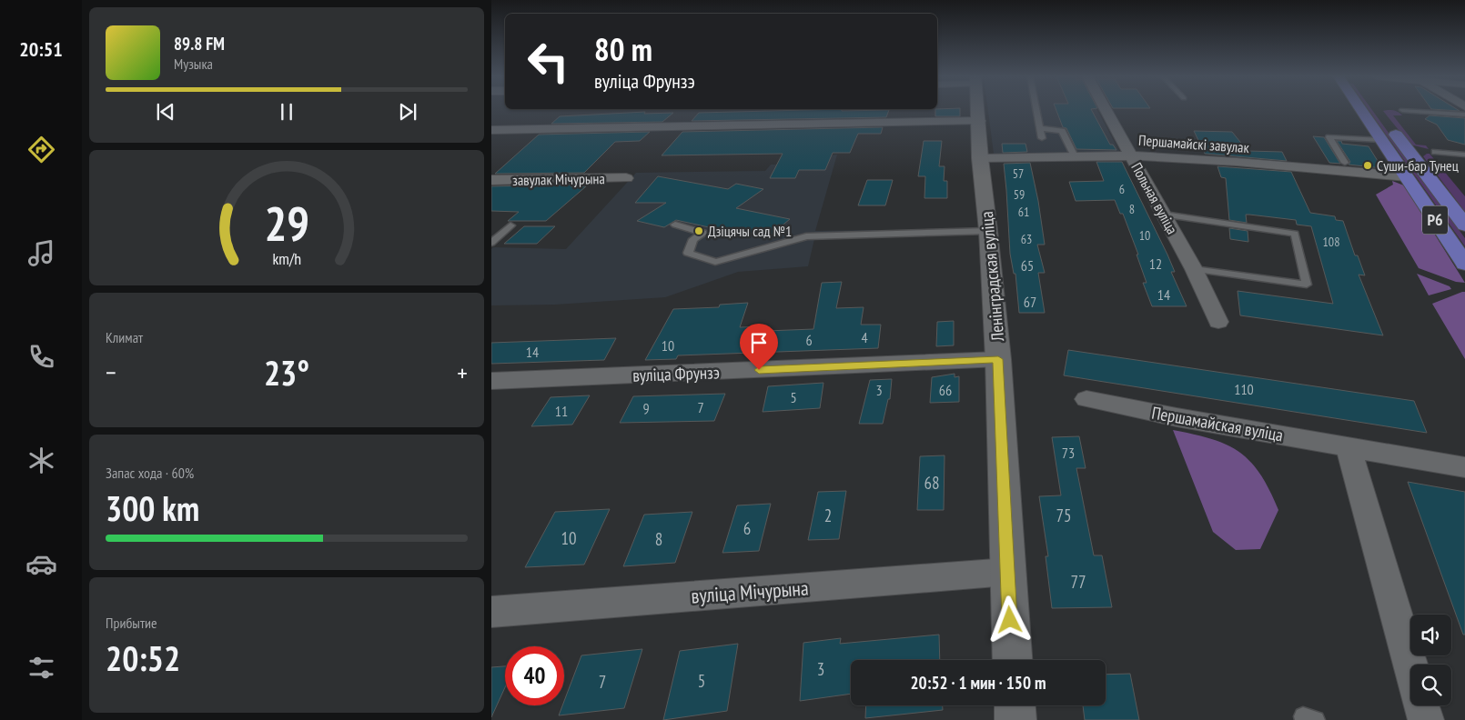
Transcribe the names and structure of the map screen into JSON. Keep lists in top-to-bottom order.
{
  "streets": {
    "main road": ["Р6"],
    "street": [
      "Першамайскі завулак",
      "завулак Мічурына",
      "Польная вуліца",
      "Ленінградская вуліца",
      "вуліца Фрунзэ",
      "Першамайская вуліца",
      "вуліца Мічурына"
    ]
  },
  "crossings": [
    ["Першамайскі завулак", "Польная вуліца"],
    ["Першамайскі завулак", "Р6"],
    ["Першамайскі завулак", "Ленінградская вуліца"],
    ["Ленінградская вуліца", "вуліца Фрунзэ"],
    ["Ленінградская вуліца", "вуліца Мічурына"]
  ],
  "places": ["Суши-бар Тунец", "Дзіцячы сад №1"],
  "house_numbers": [
    "57",
    "6",
    "59",
    "8",
    "61",
    "10",
    "63",
    "108",
    "12",
    "65",
    "14",
    "67",
    "4",
    "6",
    "10",
    "14",
    "110",
    "3",
    "66",
    "5",
    "7",
    "9",
    "11",
    "73",
    "68",
    "2",
    "75",
    "6",
    "10",
    "8",
    "77",
    "3",
    "5",
    "7"
  ],
  "page": {
    "tabs": "20:51",
    "turn": ["80 m", "вуліца Фрунзэ"],
    "song": ["89.8 FM", "Музыка"],
    "tile": [
      "Климат",
      ["Запас хода · 60%", "300 km"],
      ["Прибытие", "20:52"]
    ],
    "heat": ["−", "23°", "+"],
    "limit": "40",
    "trip": "20:52 · 1 мин · 150 m",
    "gauge": ["29", "km/h"]
  }
}
